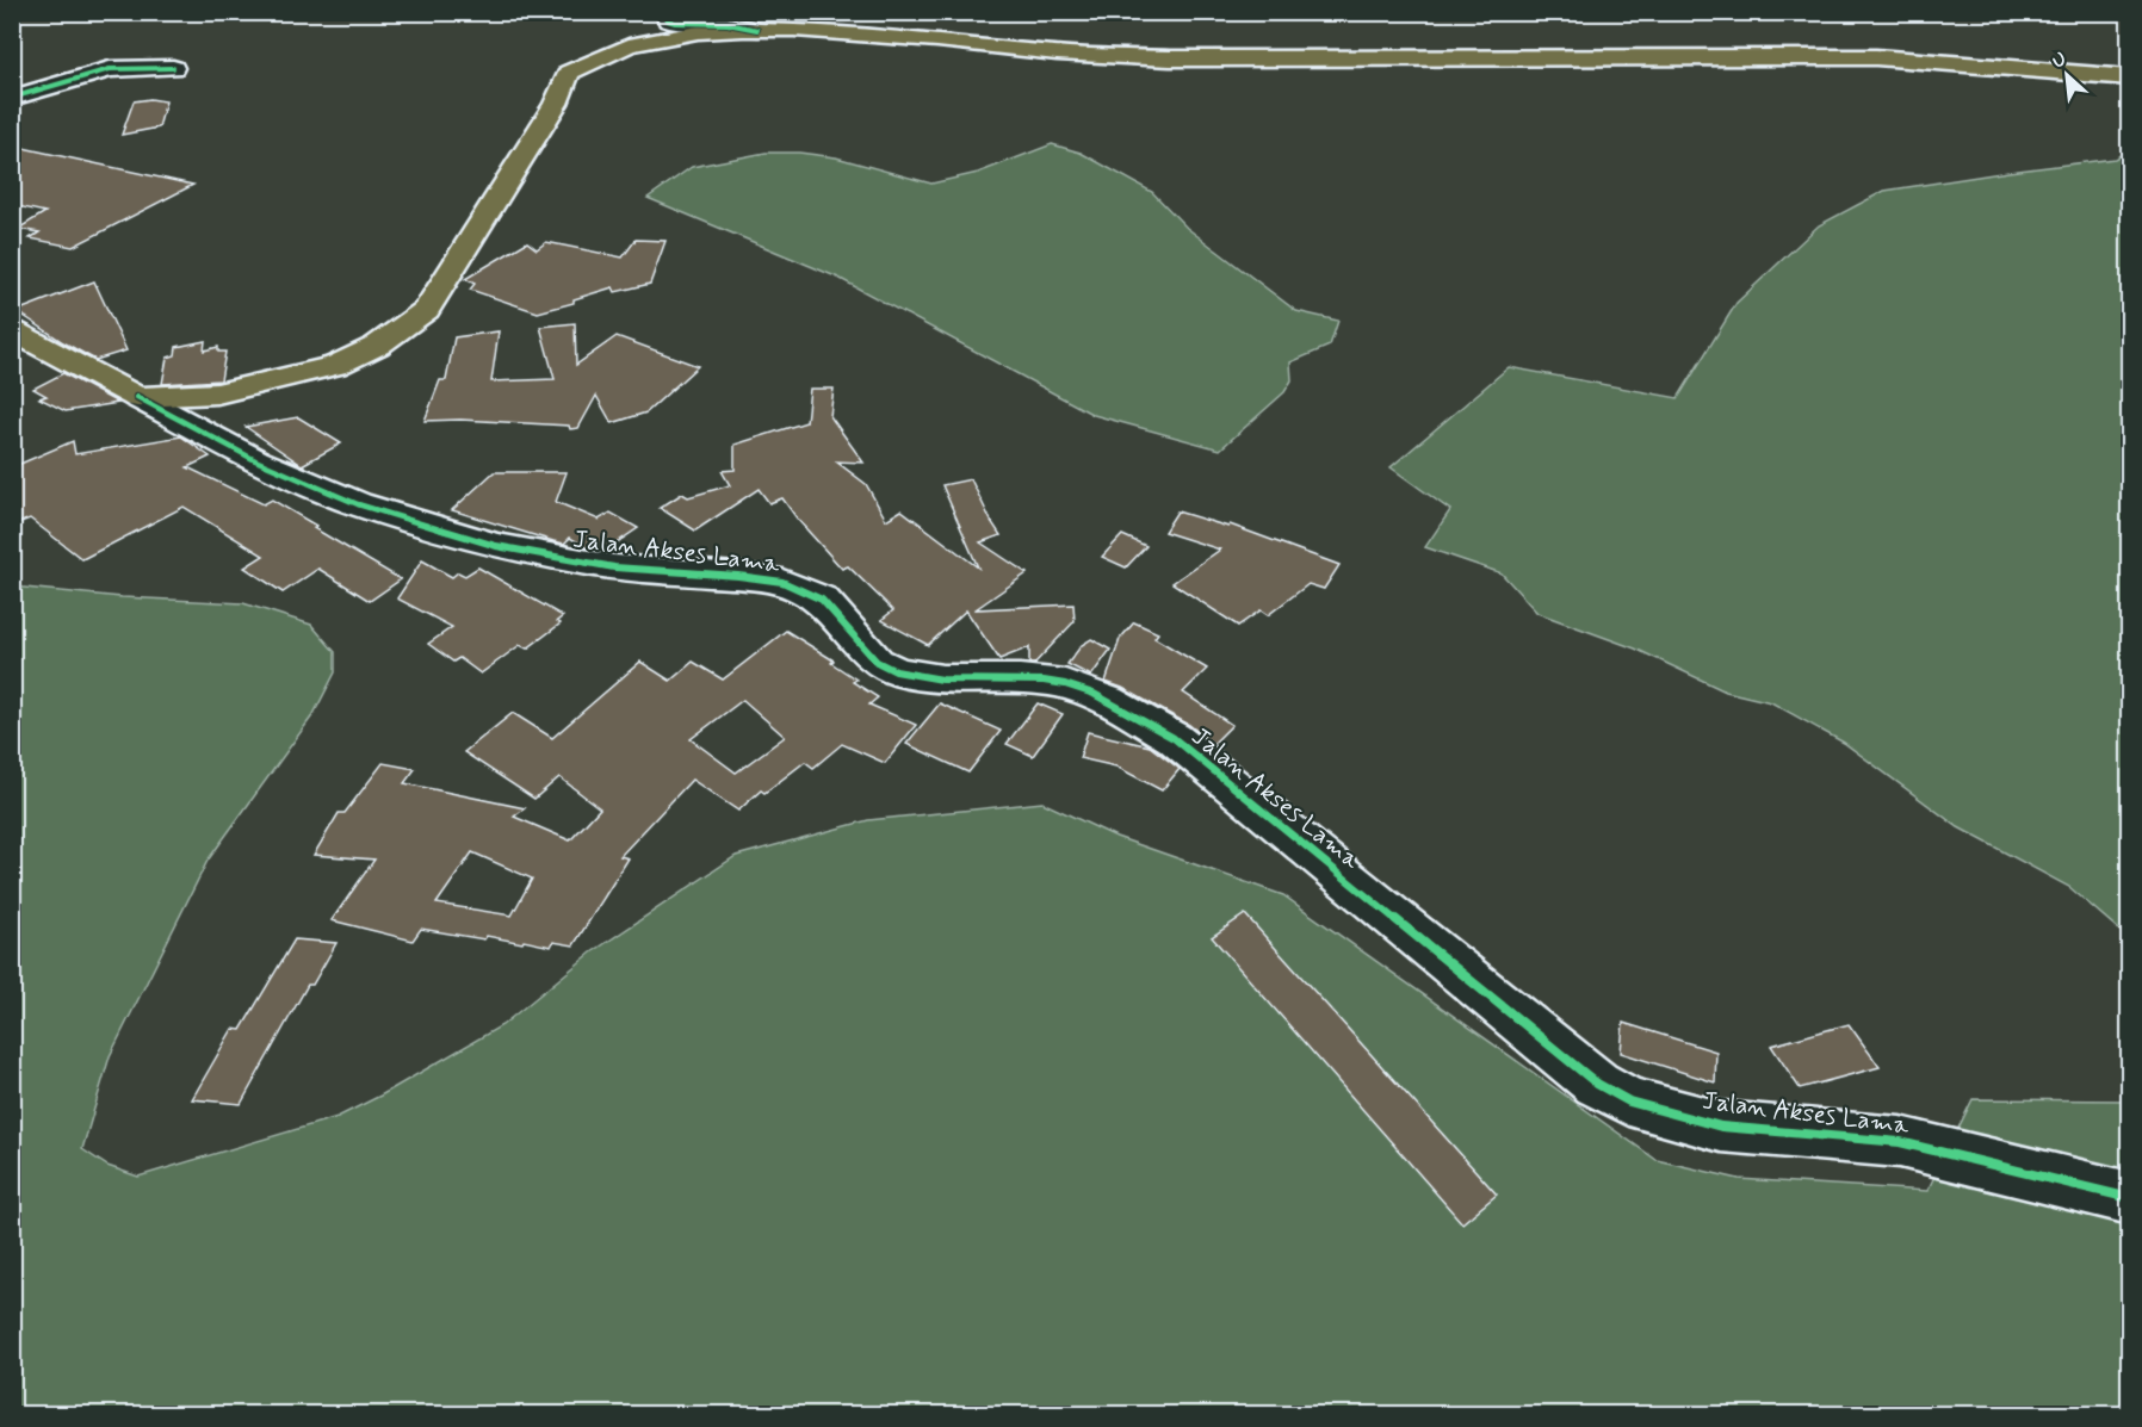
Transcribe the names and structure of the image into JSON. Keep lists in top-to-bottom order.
{
  "streets": {
    "street": ["Jalan Akses Lama"]
  },
  "north": "top left"
}
